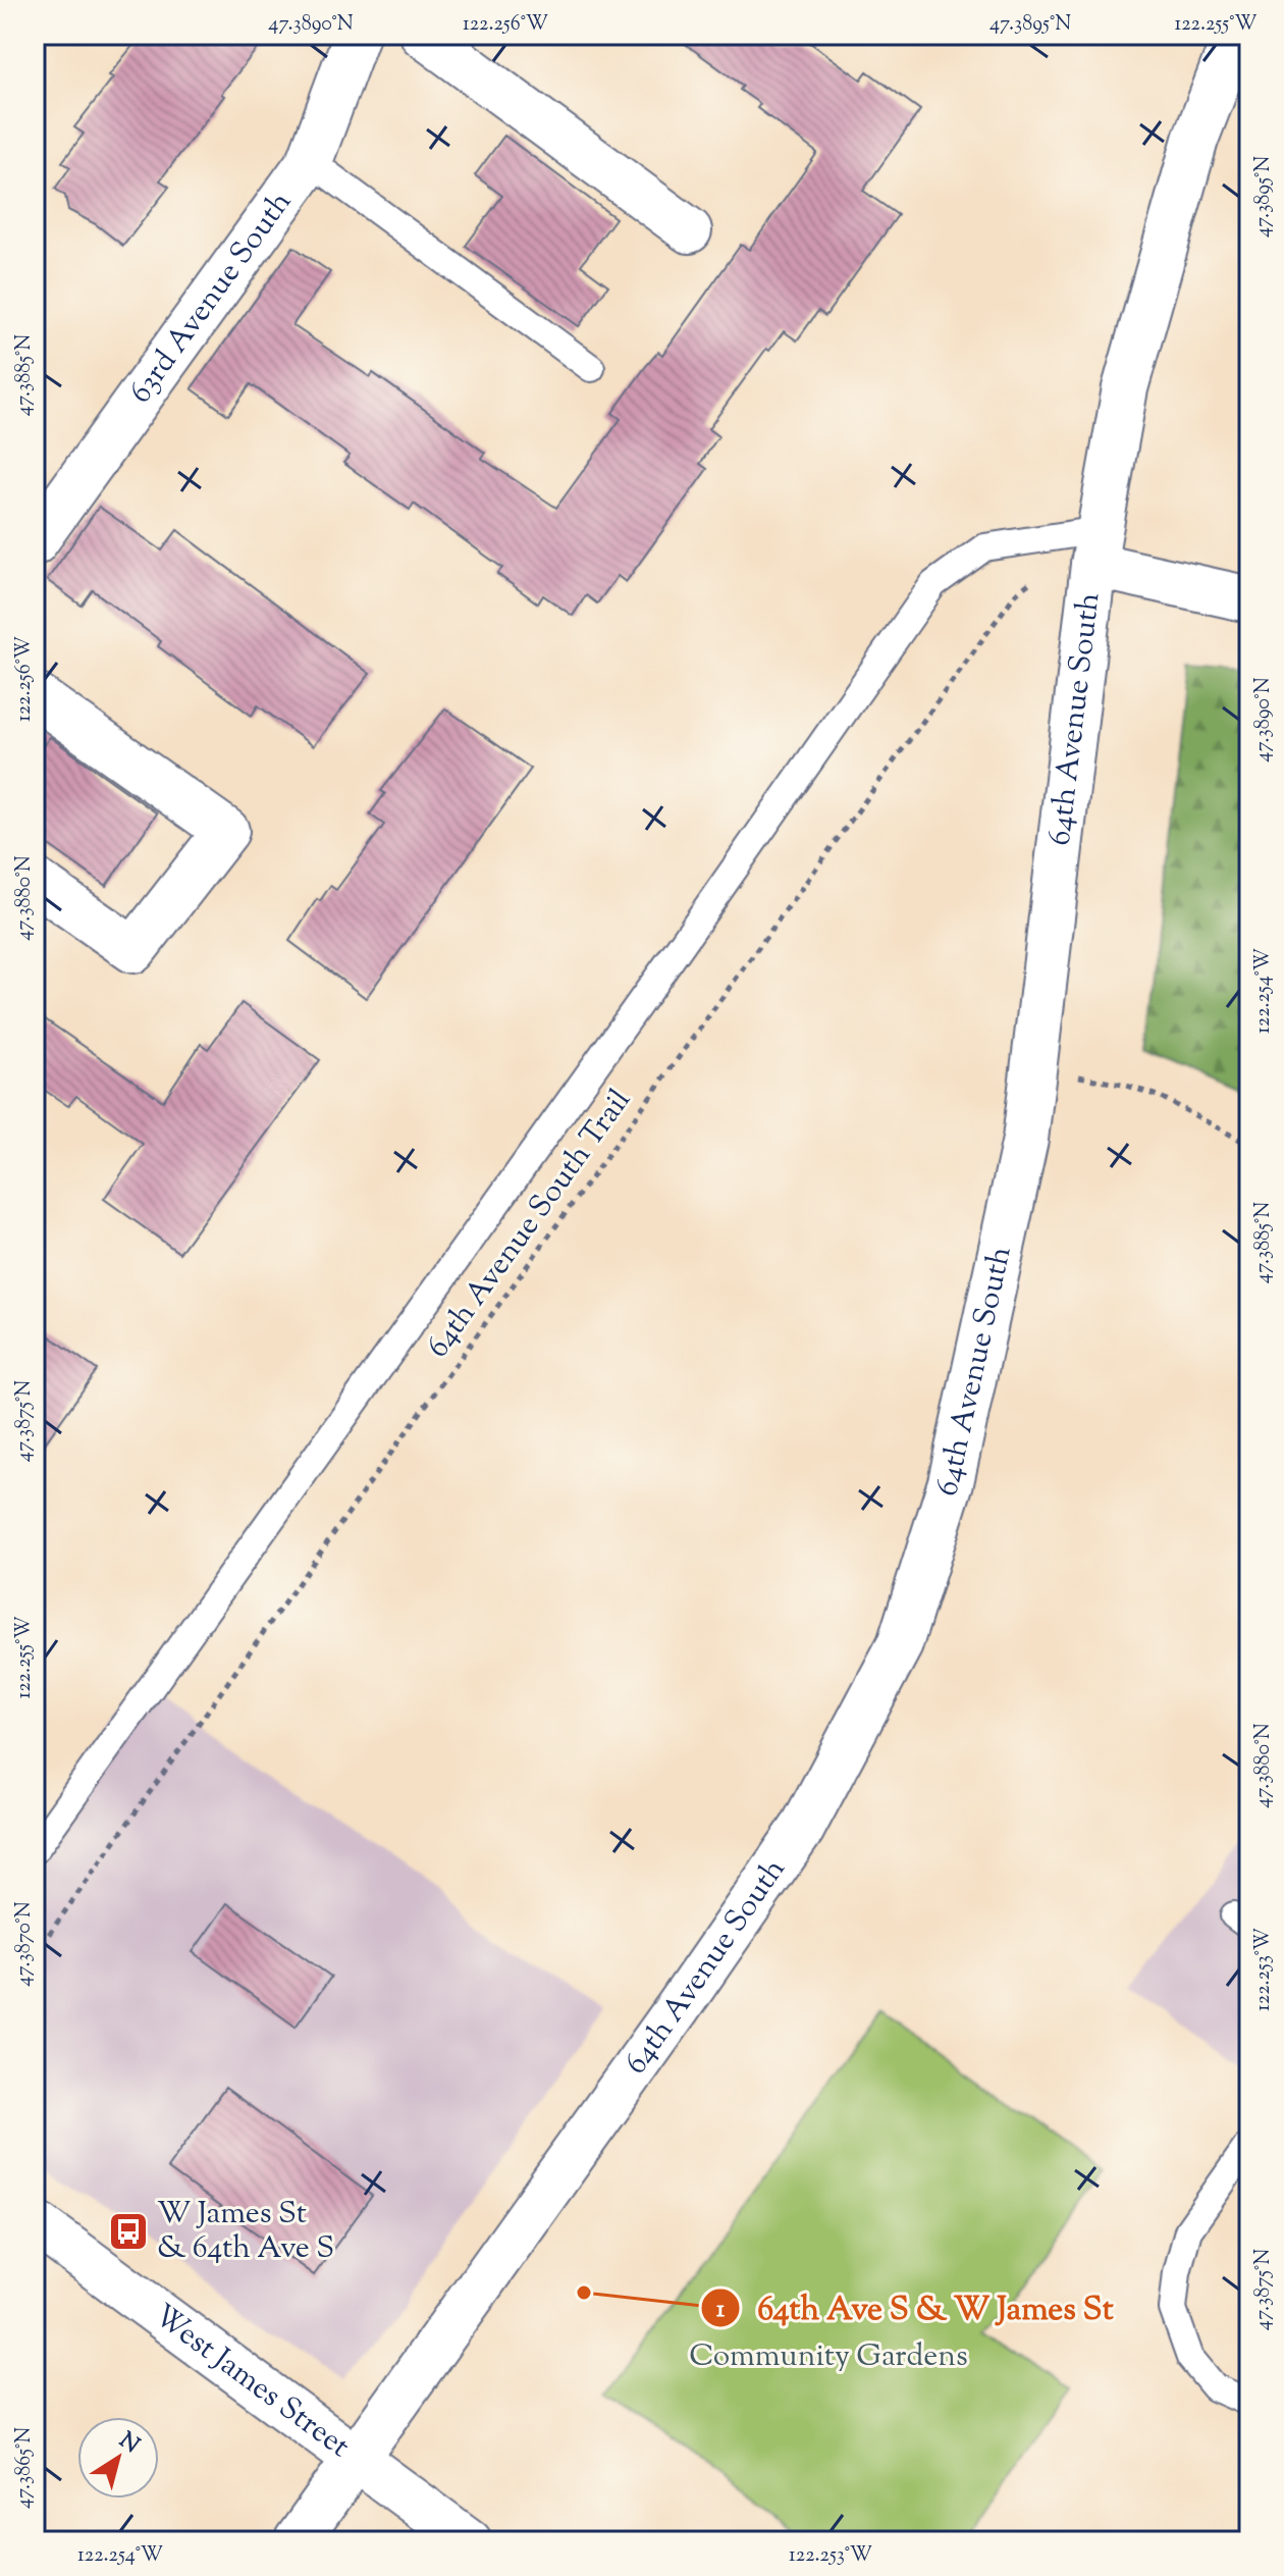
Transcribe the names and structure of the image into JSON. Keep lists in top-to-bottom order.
{
  "streets": {
    "street": ["63rd Avenue South", "64th Avenue South", "West James Street"],
    "path": ["64th Avenue South Trail"]
  },
  "crossings": [
    ["64th Avenue South", "64th Avenue South Trail"],
    ["64th Avenue South", "West James Street"]
  ],
  "parks": ["Community Gardens"],
  "places": {
    "bus stop": ["W James St & 64th Ave S"],
    "other": ["64th Ave S & W James St"]
  },
  "north": "top right",
  "coordinates": [
    "47.3890°N",
    "122.256°W",
    "47.3895°N",
    "122.255°W",
    "47.3885°N",
    "47.3880°N",
    "122.254°W",
    "47.3875°N",
    "47.3870°N",
    "122.253°W",
    "47.3865°N"
  ]
}
